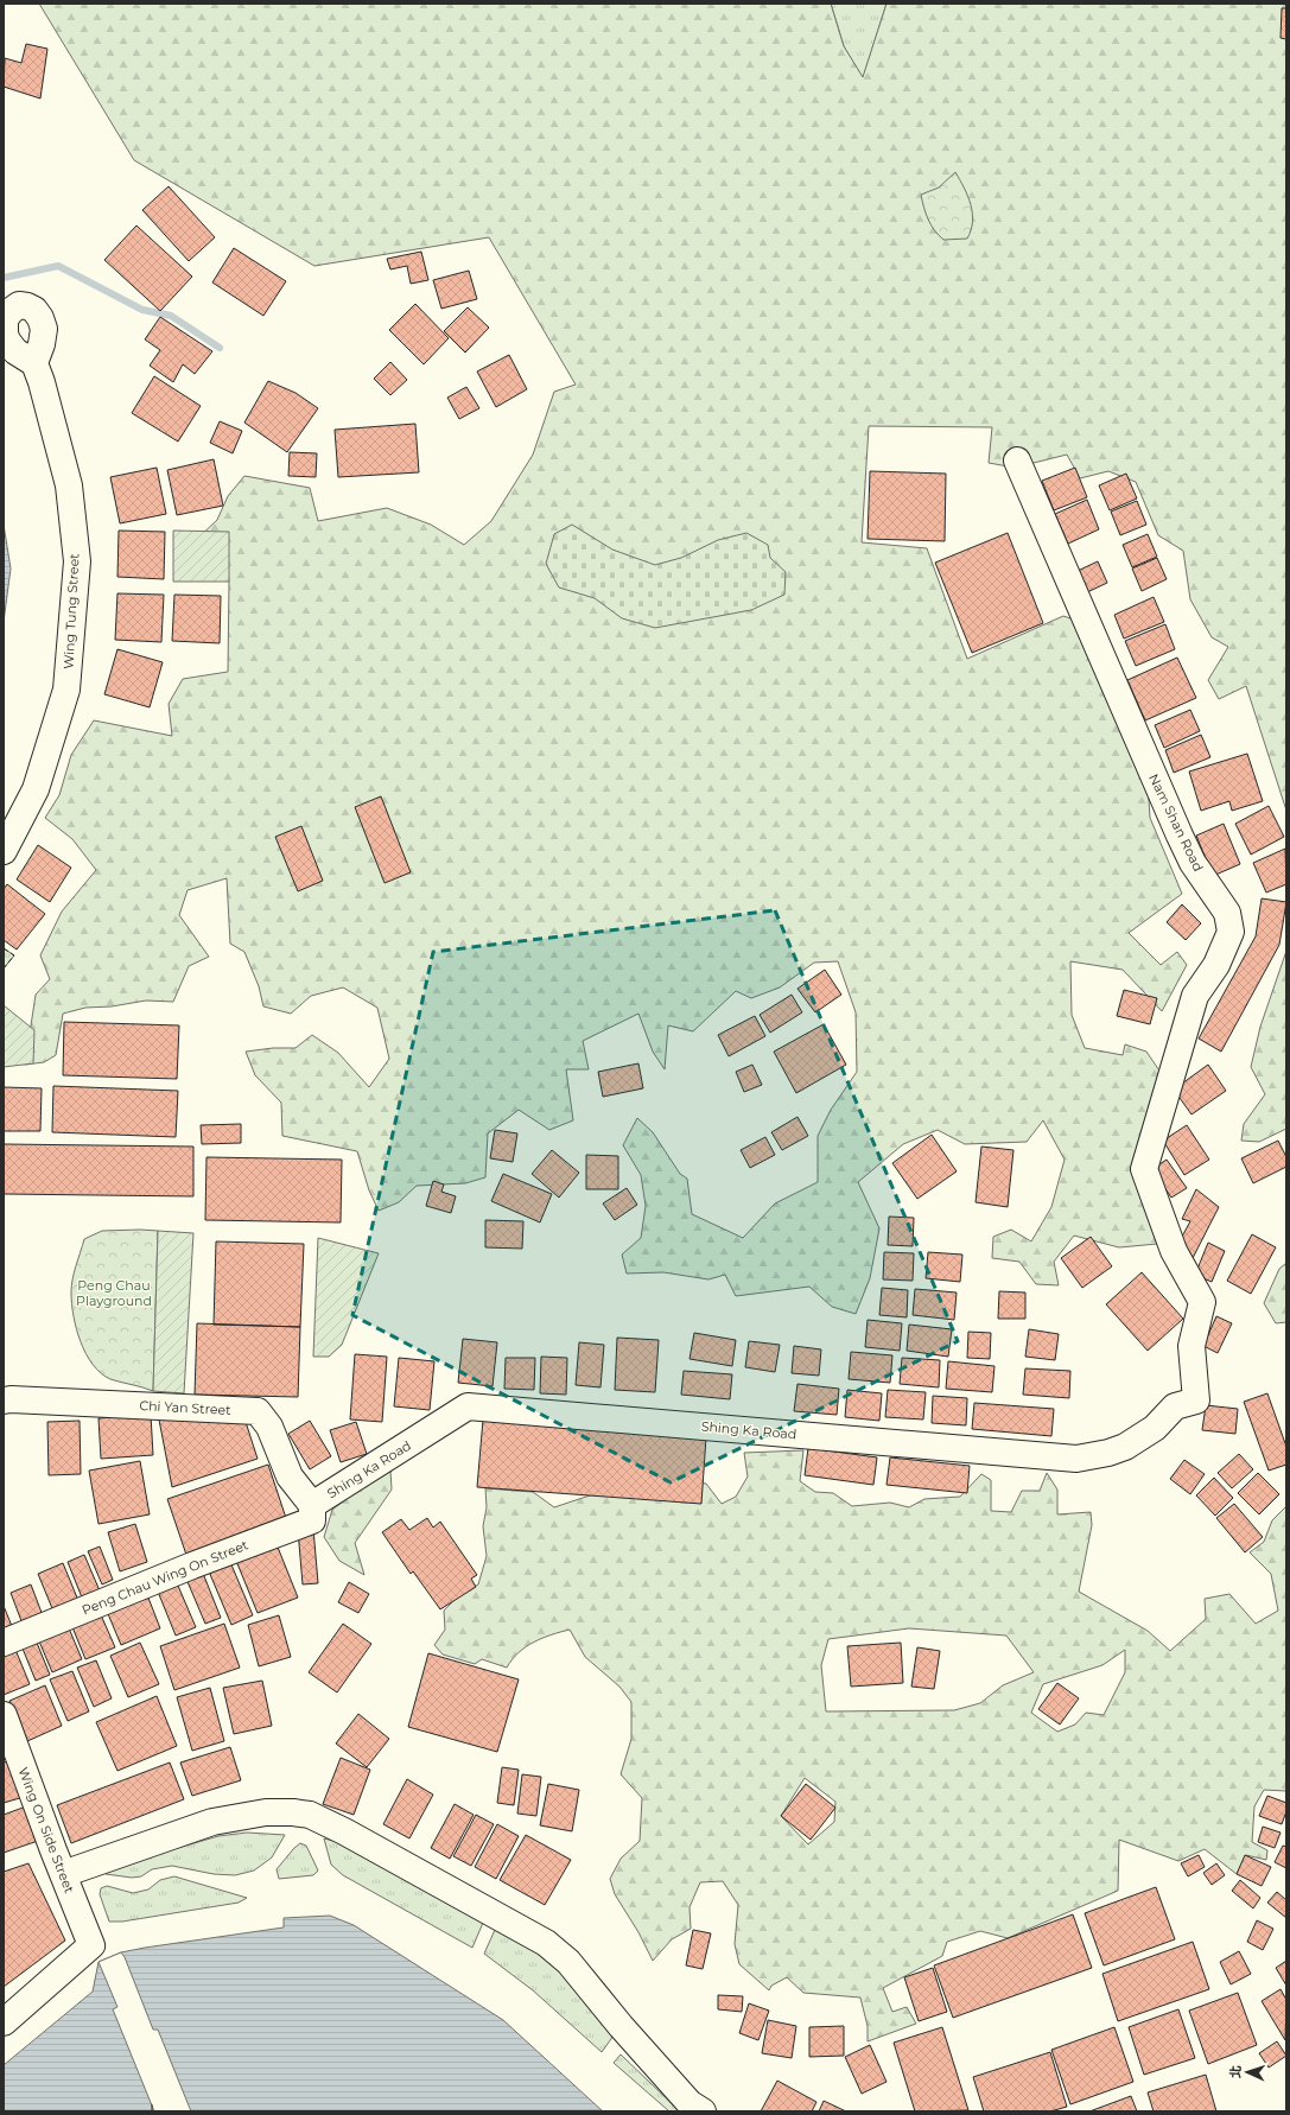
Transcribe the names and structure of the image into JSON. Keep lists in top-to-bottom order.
{
  "streets": {
    "street": [
      "Wing Tung Street",
      "Nam Shan Road",
      "Chi Yan Street",
      "Shing Ka Road",
      "Peng Chau Wing On Street",
      "Wing On Side Street"
    ]
  },
  "crossings": [
    ["Nam Shan Road", "Shing Ka Road"],
    ["Chi Yan Street", "Shing Ka Road"],
    ["Chi Yan Street", "Peng Chau Wing On Street"],
    ["Shing Ka Road", "Peng Chau Wing On Street"]
  ],
  "parks": ["Peng Chau Playground"],
  "north": "left"
}
